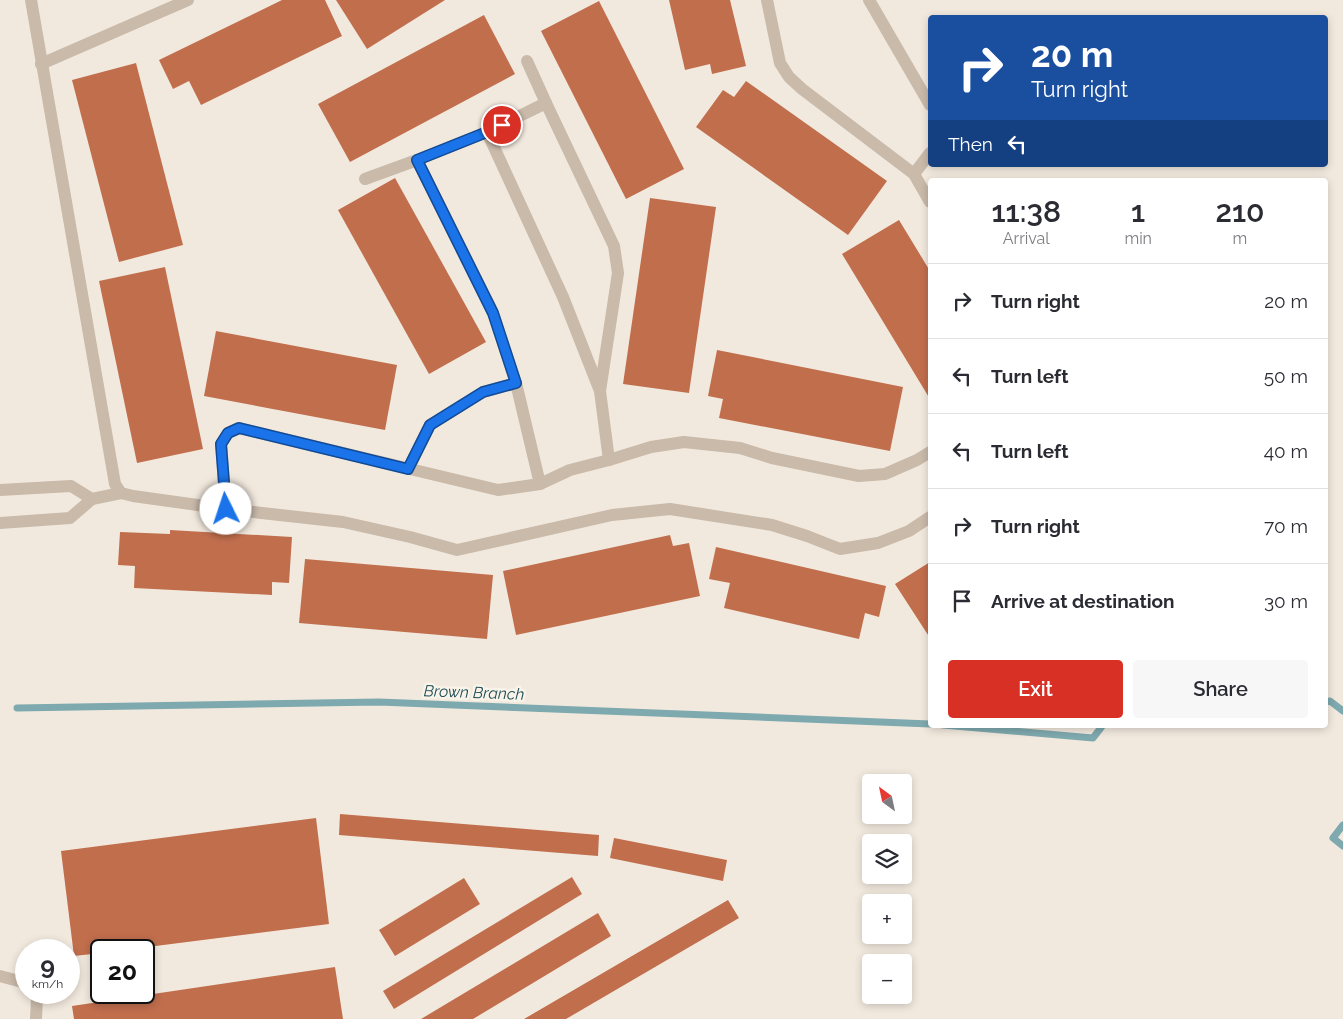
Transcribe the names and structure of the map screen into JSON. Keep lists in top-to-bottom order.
{
  "water": ["Brown Branch"],
  "north": "top left",
  "page": {
    "turn": ["20 m", "Turn right"],
    "then": "Then",
    "eta": [
      "11:38",
      "Arrival",
      "1",
      "min",
      "210",
      "m"
    ],
    "list": [
      {
        "name": "Turn right",
        "value": "20 m"
      },
      {
        "name": "Turn left",
        "value": "50 m"
      },
      {
        "name": "Turn left",
        "value": "40 m"
      },
      {
        "name": "Turn right",
        "value": "70 m"
      },
      {
        "name": "Arrive at destination",
        "value": "30 m"
      }
    ],
    "buttons": ["Exit", "Share"],
    "map_buttons": ["+", "−"],
    "speed": "9 km/h",
    "limit": "20"
  }
}
